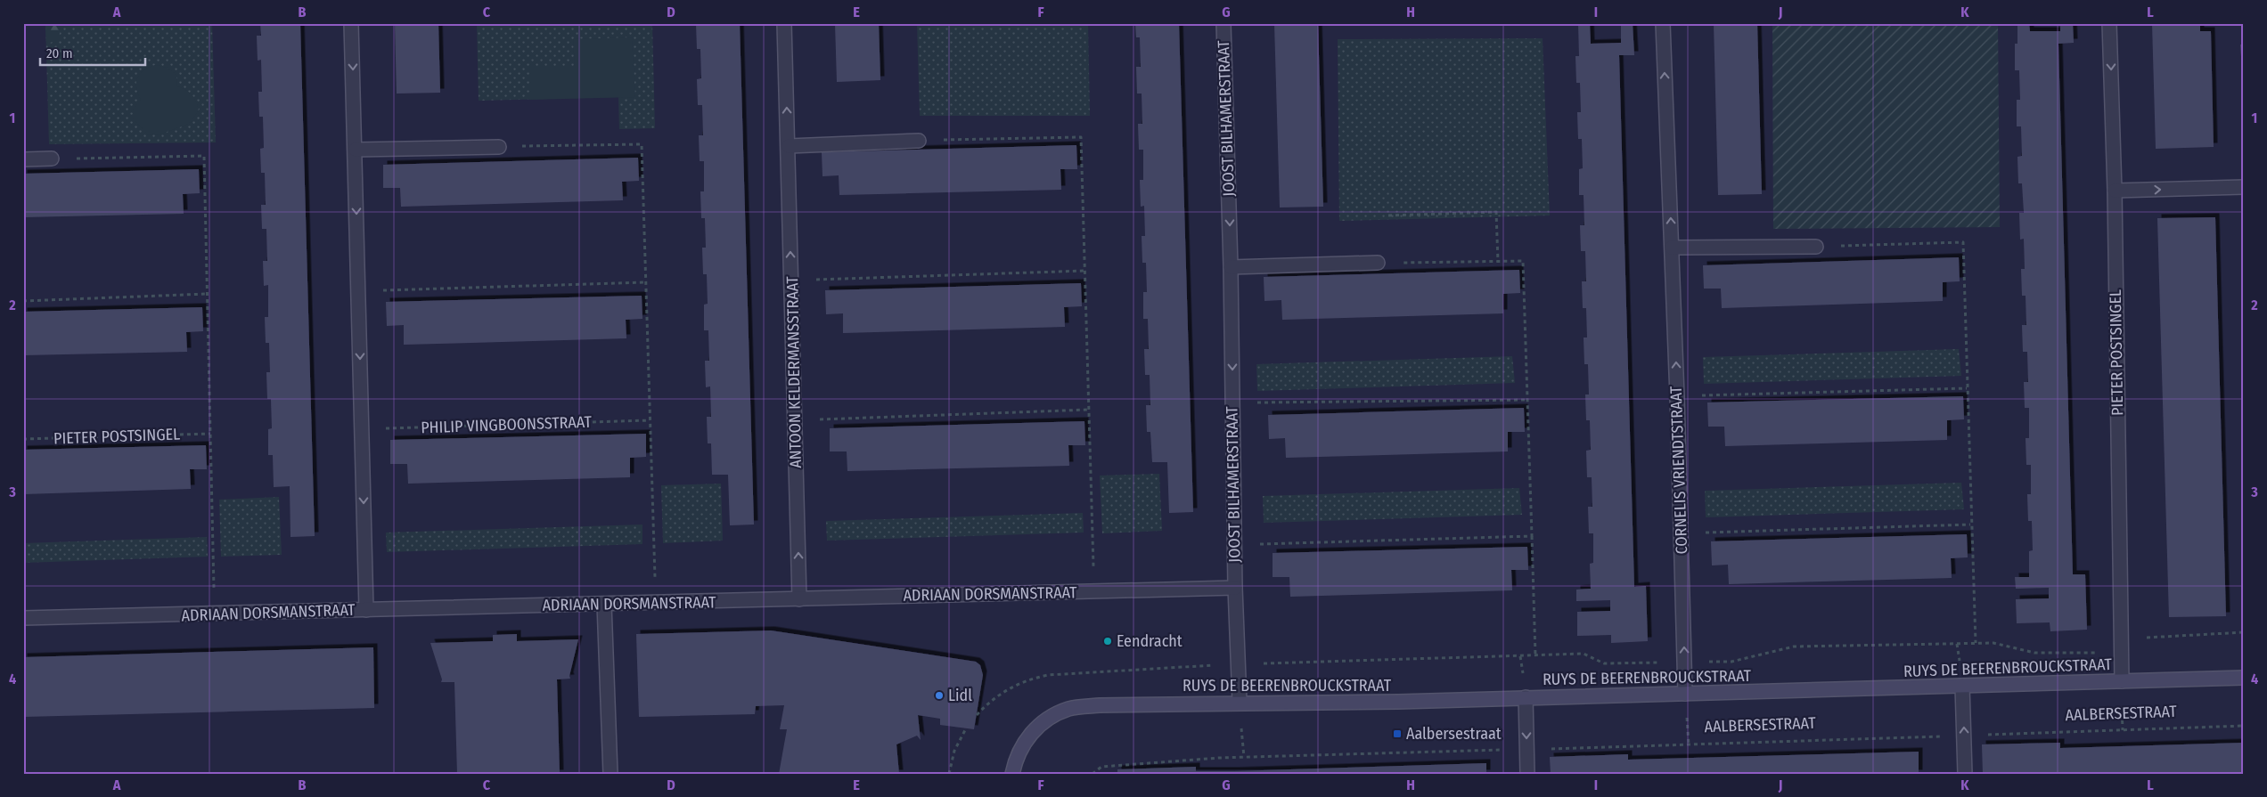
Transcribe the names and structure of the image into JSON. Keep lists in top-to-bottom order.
{
  "streets": {
    "street": [
      "JOOST BILHAMERSTRAAT",
      "PIETER POSTSINGEL",
      "ANTOON KELDERMANSSTRAAT",
      "CORNELIS VRIENDTSTRAAT",
      "ADRIAAN DORSMANSTRAAT",
      "RUYS DE BEERENBROUCKSTRAAT"
    ],
    "path": ["PHILIP VINGBOONSSTRAAT", "AALBERSESTRAAT"]
  },
  "crossings": [
    ["JOOST BILHAMERSTRAAT", "ADRIAAN DORSMANSTRAAT"],
    ["JOOST BILHAMERSTRAAT", "RUYS DE BEERENBROUCKSTRAAT"],
    ["PIETER POSTSINGEL", "RUYS DE BEERENBROUCKSTRAAT"],
    ["ANTOON KELDERMANSSTRAAT", "ADRIAAN DORSMANSTRAAT"],
    ["CORNELIS VRIENDTSTRAAT", "RUYS DE BEERENBROUCKSTRAAT"]
  ],
  "one_way": ["JOOST BILHAMERSTRAAT", "ANTOON KELDERMANSSTRAAT", "CORNELIS VRIENDTSTRAAT"],
  "places": {
    "other": ["Eendracht", "Lidl"],
    "transit": ["Aalbersestraat"]
  },
  "scale_bar": "20 m",
  "grid": {
    "columns": [
      "A",
      "B",
      "C",
      "D",
      "E",
      "F",
      "G",
      "H",
      "I",
      "J",
      "K",
      "L"
    ],
    "rows": [
      "1",
      "2",
      "3",
      "4"
    ]
  }
}
